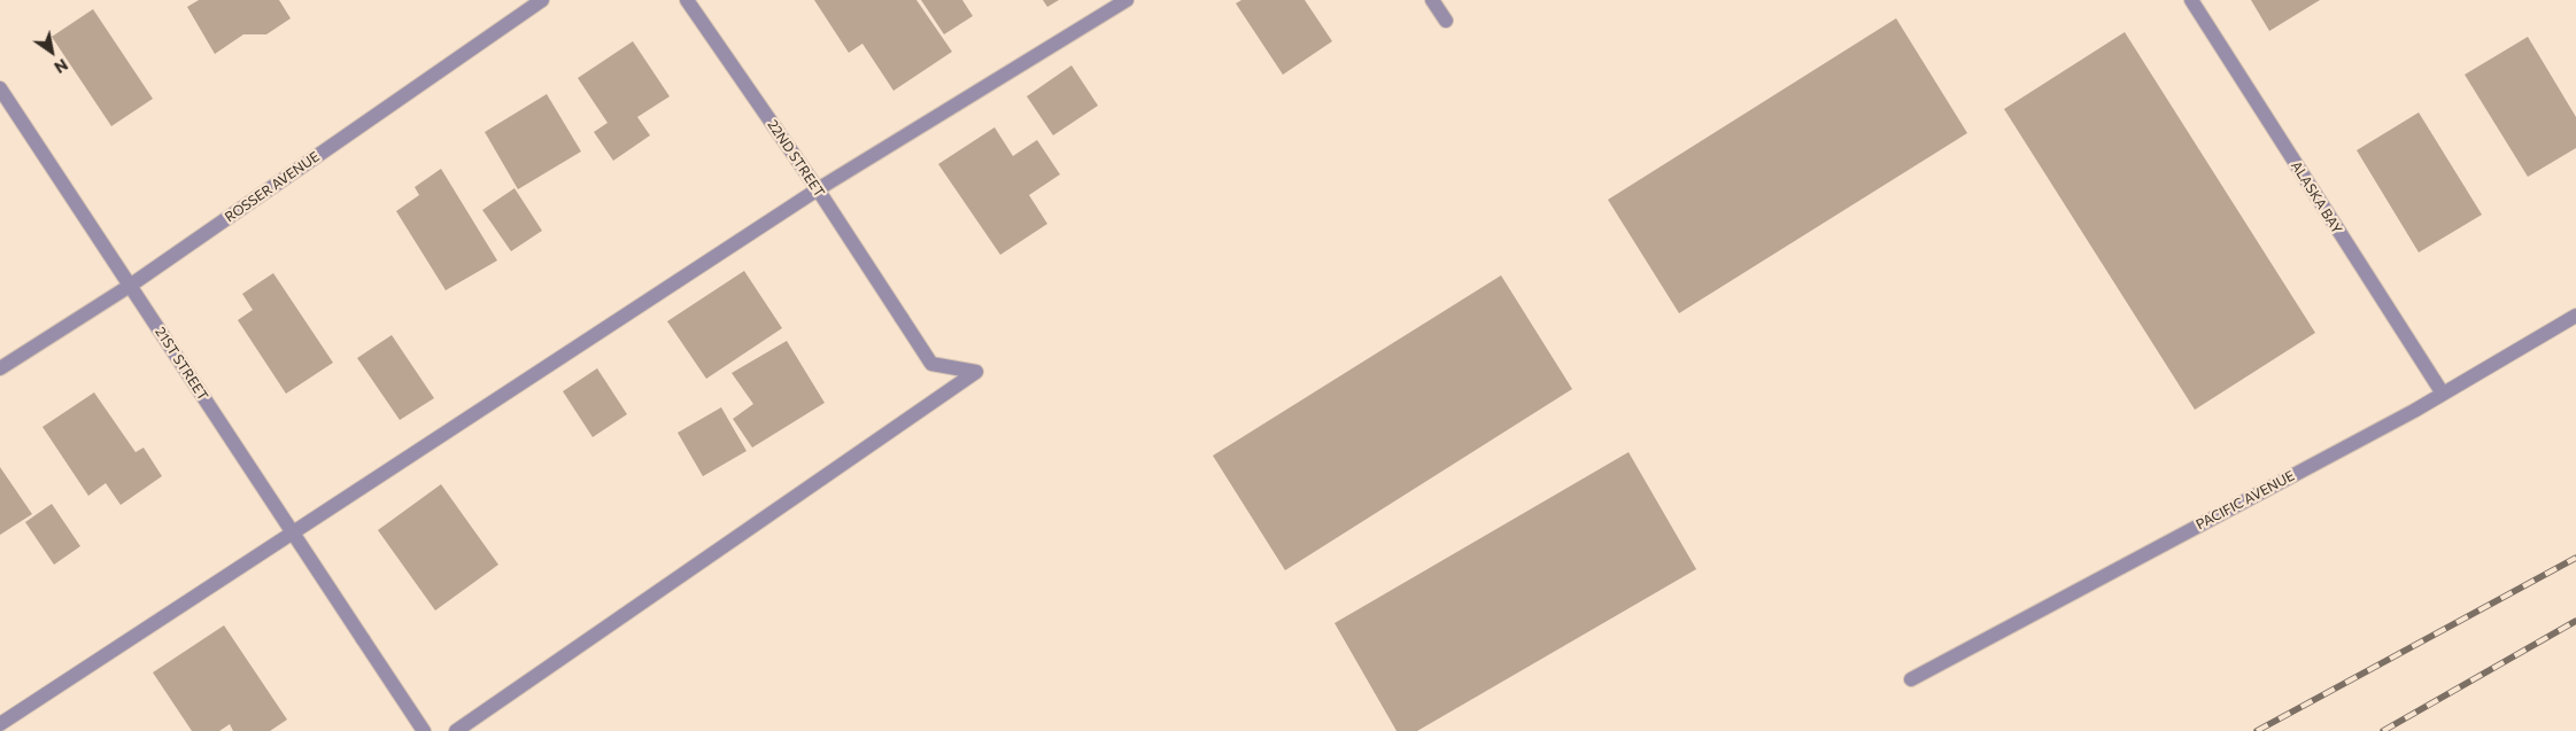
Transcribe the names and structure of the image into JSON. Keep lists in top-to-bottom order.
{
  "streets": {
    "street": [
      "22ND STREET",
      "ROSSER AVENUE",
      "ALASKA BAY",
      "21ST STREET",
      "PACIFIC AVENUE"
    ]
  },
  "crossings": [
    ["ROSSER AVENUE", "21ST STREET"],
    ["ALASKA BAY", "PACIFIC AVENUE"]
  ],
  "north": "bottom right"
}
